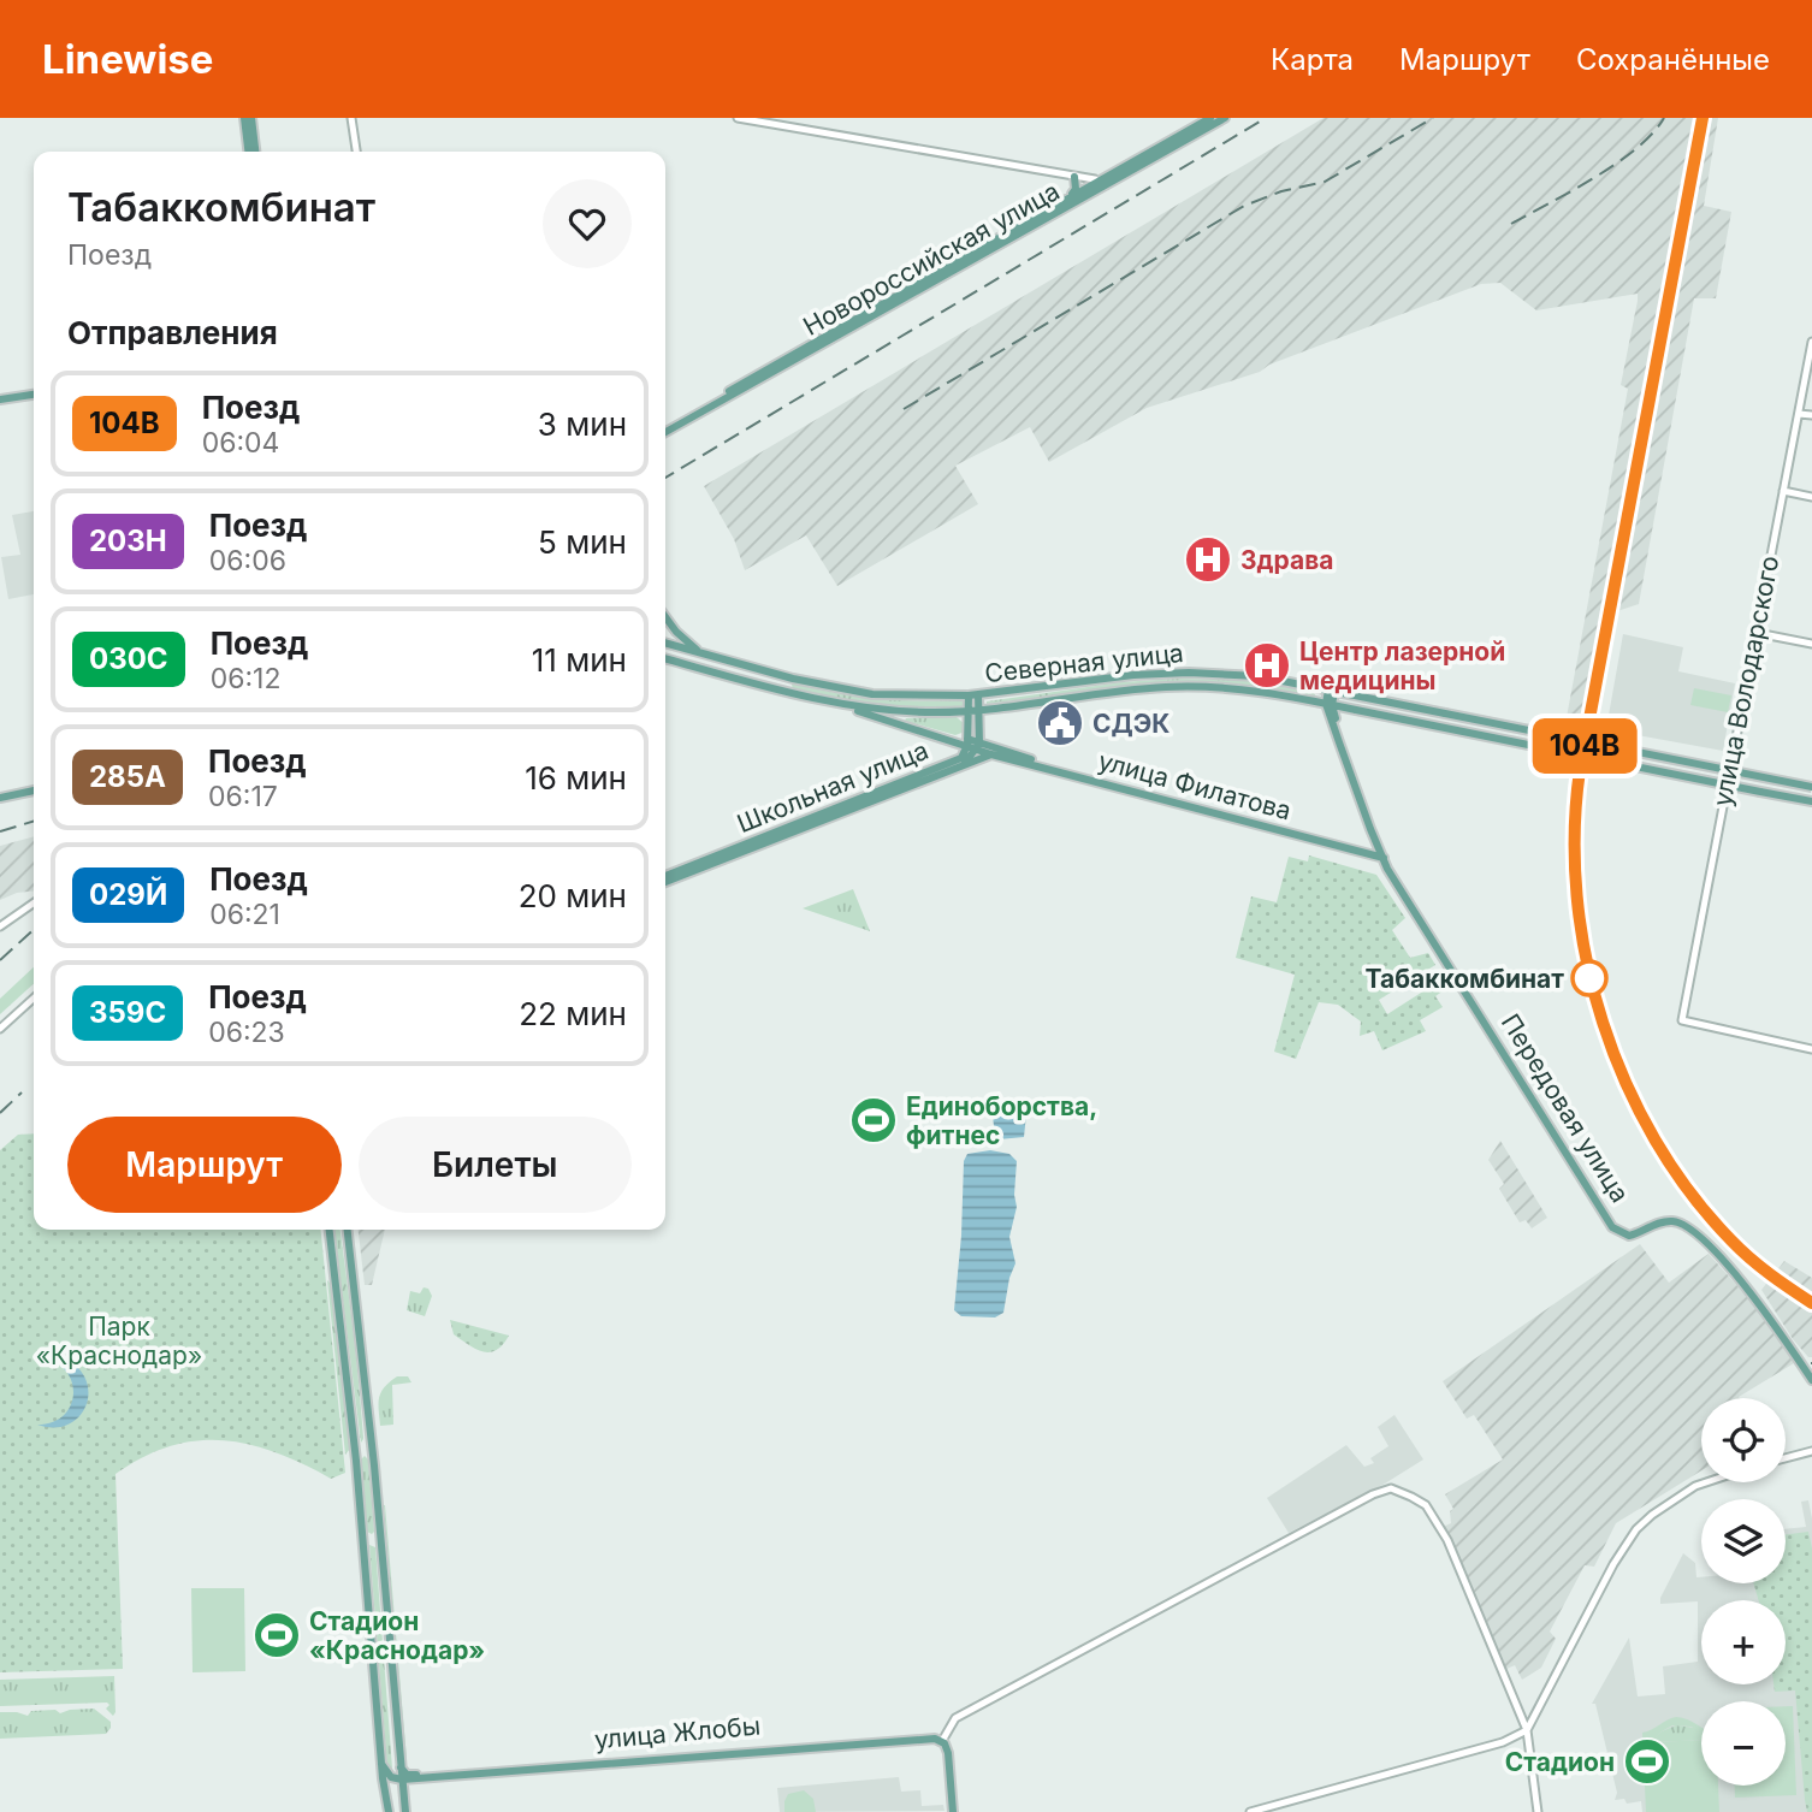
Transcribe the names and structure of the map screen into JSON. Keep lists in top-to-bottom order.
{
  "streets": {
    "main road": [
      "Новороссийская улица",
      "Северная улица",
      "улица Филатова",
      "Школьная улица",
      "Передовая улица",
      "улица Жлобы"
    ],
    "street": ["улица Володарского"]
  },
  "crossings": [
    ["Северная улица", "Передовая улица"],
    ["улица Филатова", "Школьная улица"],
    ["улица Филатова", "Передовая улица"]
  ],
  "parks": ["Парк «Краснодар»"],
  "places": {
    "hospital": ["Здрава", "Центр лазерной медицины"],
    "public building": ["СДЭК"],
    "other": ["Табаккомбинат"],
    "sports": ["Единоборства, фитнес", "Стадион «Краснодар»", "Стадион"]
  },
  "page": {
    "header": "Linewise",
    "nav": ["Карта", "Маршрут", "Сохранённые"],
    "on_map": "104В",
    "heading": [
      ["Табаккомбинат", "Поезд"],
      "Отправления"
    ],
    "list": [
      {
        "mark": "104В",
        "name": "Поезд",
        "note": "06:04",
        "value": "3 мин"
      },
      {
        "mark": "203Н",
        "name": "Поезд",
        "note": "06:06",
        "value": "5 мин"
      },
      {
        "mark": "030C",
        "name": "Поезд",
        "note": "06:12",
        "value": "11 мин"
      },
      {
        "mark": "285А",
        "name": "Поезд",
        "note": "06:17",
        "value": "16 мин"
      },
      {
        "mark": "029Й",
        "name": "Поезд",
        "note": "06:21",
        "value": "20 мин"
      },
      {
        "mark": "359С",
        "name": "Поезд",
        "note": "06:23",
        "value": "22 мин"
      }
    ],
    "buttons": ["Маршрут", "Билеты"],
    "map_buttons": ["+", "−"]
  }
}
